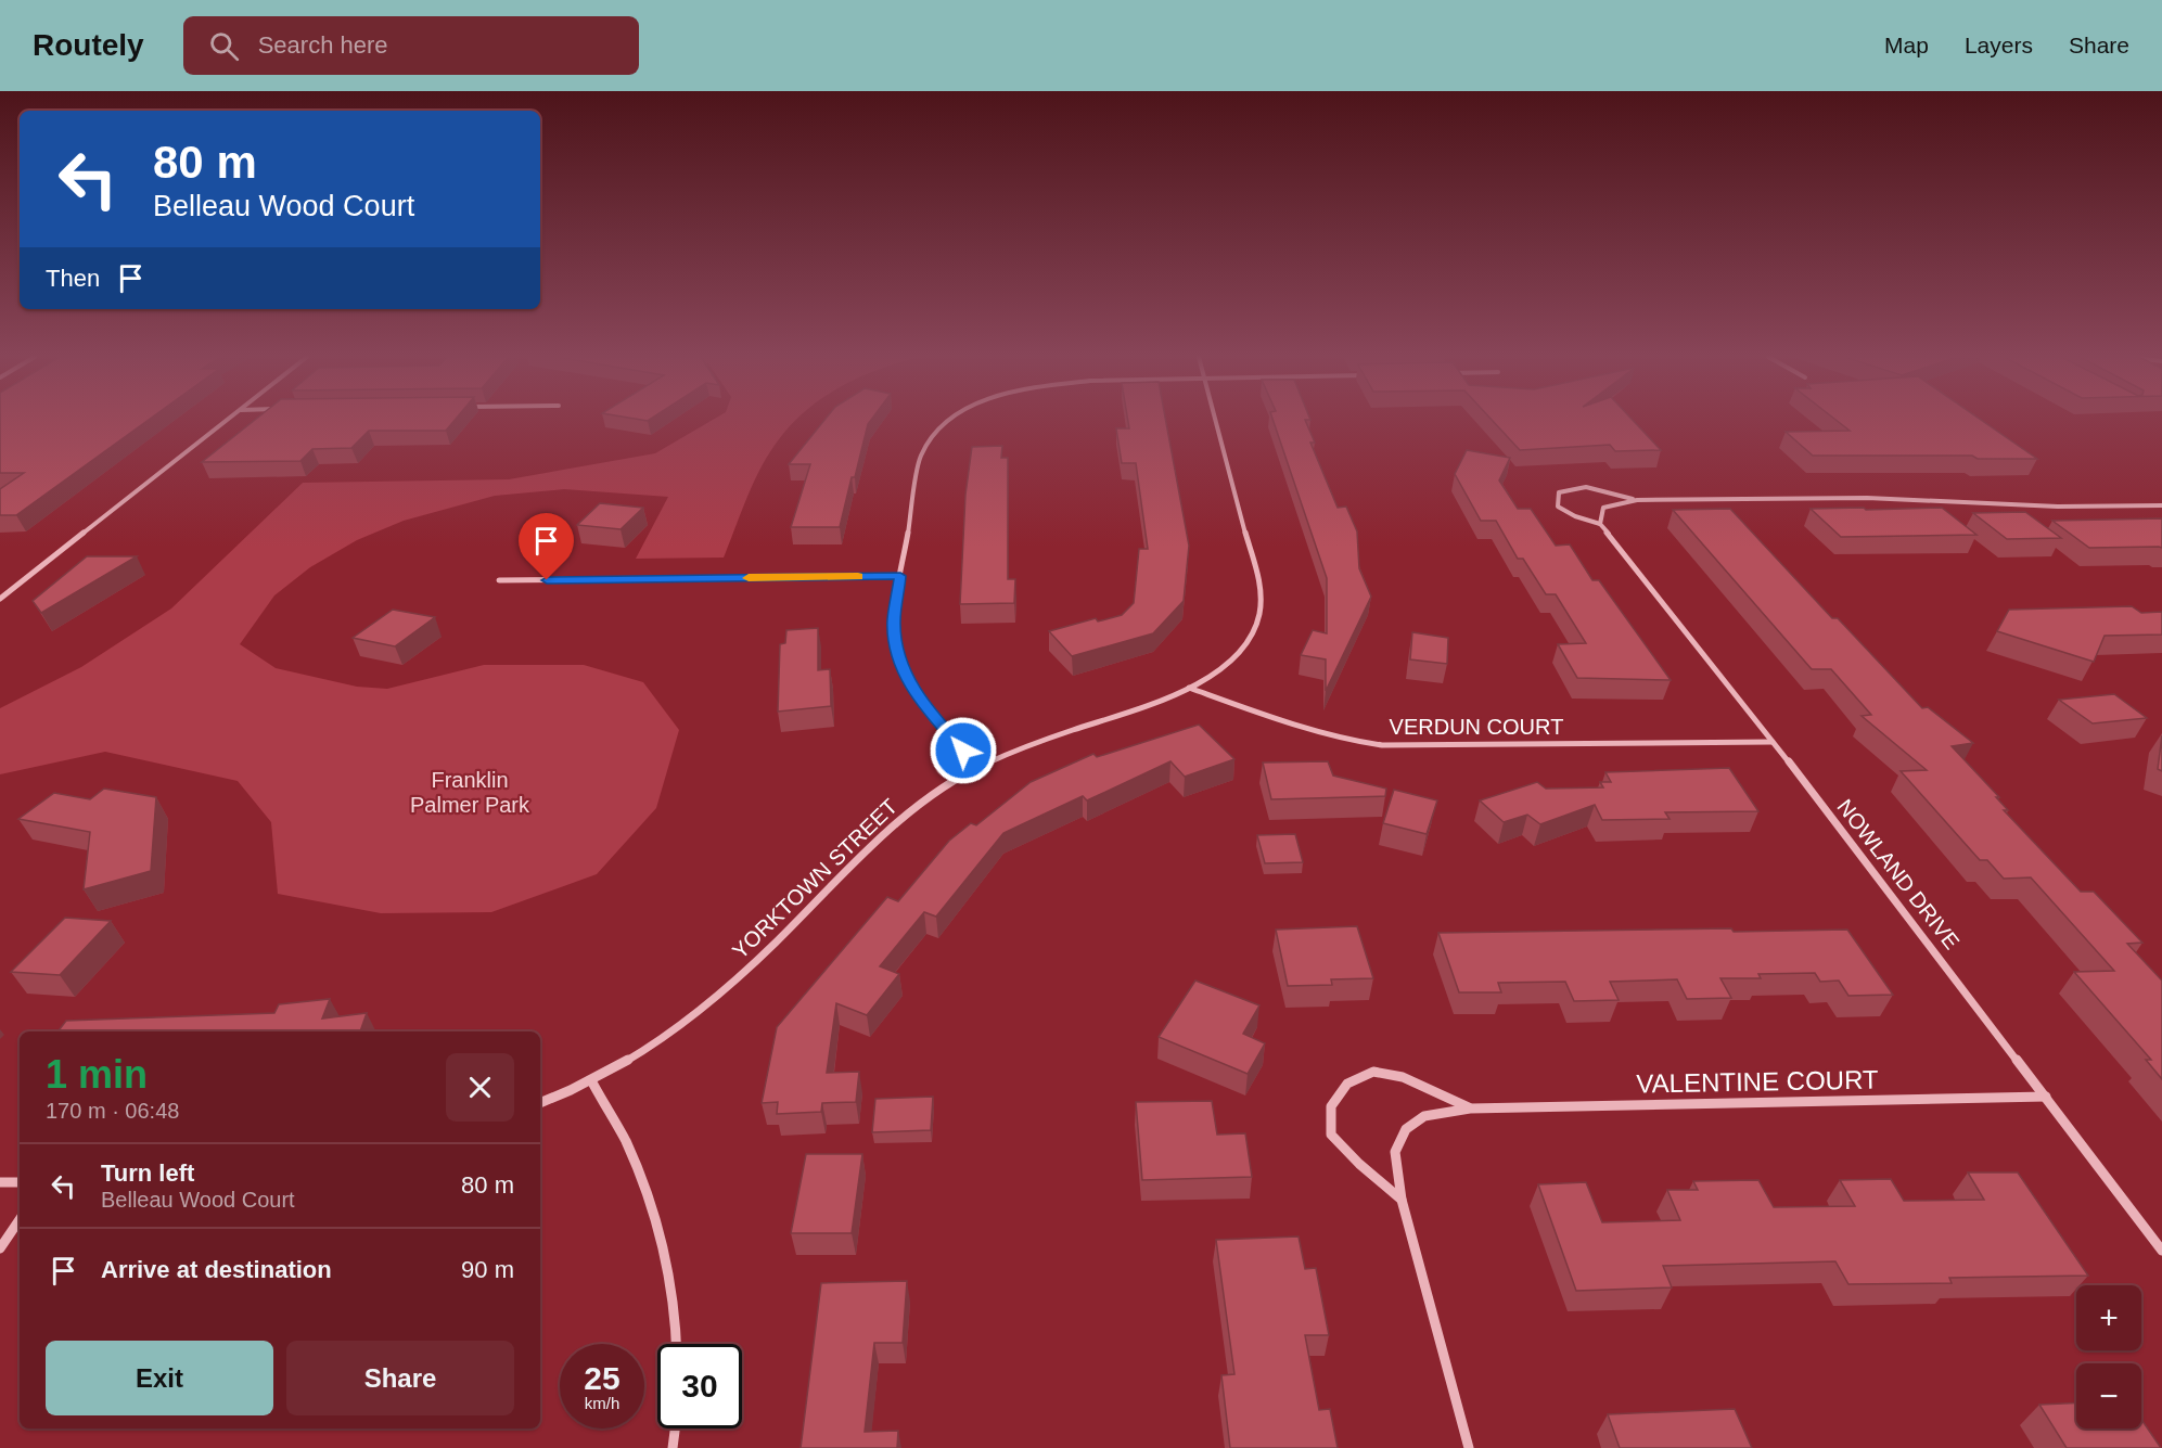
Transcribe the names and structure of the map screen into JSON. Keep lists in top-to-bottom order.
{
  "streets": {
    "street": [
      "VERDUN COURT",
      "NOWLAND DRIVE",
      "YORKTOWN STREET",
      "VALENTINE COURT"
    ]
  },
  "crossings": [
    ["VERDUN COURT", "NOWLAND DRIVE"],
    ["VERDUN COURT", "YORKTOWN STREET"],
    ["NOWLAND DRIVE", "VALENTINE COURT"]
  ],
  "parks": ["Franklin Palmer Park"],
  "page": {
    "header": "Routely",
    "search": "Search here",
    "nav": ["Map", "Layers", "Share"],
    "turn": ["80 m", "Belleau Wood Court"],
    "then": "Then",
    "heading": ["1 min", "170 m · 06:48"],
    "list": [
      {
        "name": "Turn left",
        "note": "Belleau Wood Court",
        "value": "80 m"
      },
      {
        "name": "Arrive at destination",
        "value": "90 m"
      }
    ],
    "map_buttons": ["+", "−"],
    "buttons": ["Exit", "Share"],
    "speed": "25 km/h",
    "limit": "30"
  }
}
